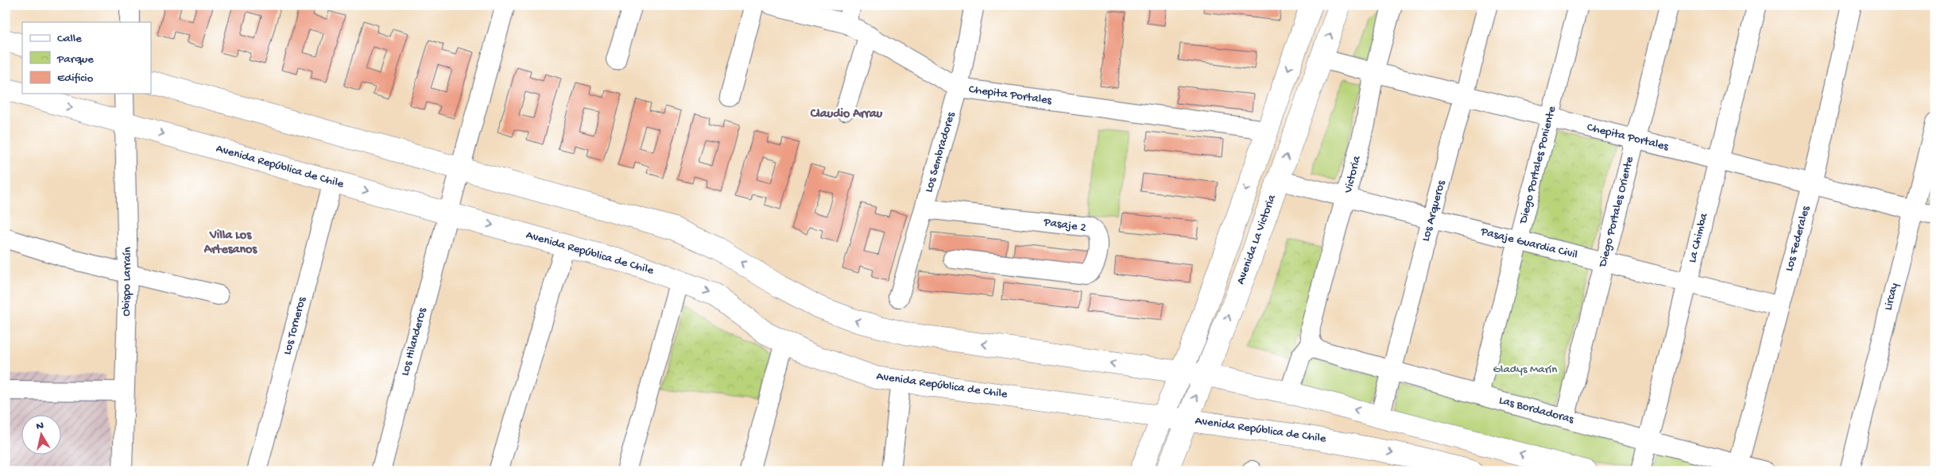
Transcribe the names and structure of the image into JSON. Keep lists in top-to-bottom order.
{
  "streets": {
    "main road": ["Avenida República de Chile", "Avenida La Victoria"],
    "street": [
      "Chepita Portales",
      "Los Sembradores",
      "Diego Portales Poniente",
      "Victoria",
      "Los Arqueros",
      "Diego Portales Oriente",
      "Pasaje 2",
      "La Chimba",
      "Los Federales",
      "Pasaje Guardia Civil",
      "Obispo Larraín",
      "Lircay",
      "Los Torneros",
      "Los Hilanderos",
      "Las Bordadoras"
    ]
  },
  "crossings": [
    ["Chepita Portales", "Los Sembradores"],
    ["Chepita Portales", "Diego Portales Poniente"],
    ["Chepita Portales", "Victoria"],
    ["Chepita Portales", "Los Arqueros"],
    ["Chepita Portales", "Diego Portales Oriente"],
    ["Chepita Portales", "La Chimba"],
    ["Chepita Portales", "Los Federales"],
    ["Chepita Portales", "Avenida La Victoria"],
    ["Chepita Portales", "Lircay"],
    ["Los Sembradores", "Pasaje 2"],
    ["Diego Portales Poniente", "Pasaje Guardia Civil"],
    ["Diego Portales Poniente", "Las Bordadoras"],
    ["Avenida República de Chile", "Avenida La Victoria"],
    ["Avenida República de Chile", "Obispo Larraín"],
    ["Avenida República de Chile", "Los Torneros"],
    ["Avenida República de Chile", "Los Hilanderos"],
    ["Victoria", "Pasaje Guardia Civil"],
    ["Victoria", "Las Bordadoras"],
    ["Los Arqueros", "Pasaje Guardia Civil"],
    ["Los Arqueros", "Las Bordadoras"],
    ["Diego Portales Oriente", "Pasaje Guardia Civil"],
    ["Diego Portales Oriente", "Las Bordadoras"],
    ["La Chimba", "Pasaje Guardia Civil"],
    ["La Chimba", "Las Bordadoras"],
    ["Los Federales", "Pasaje Guardia Civil"],
    ["Los Federales", "Las Bordadoras"],
    ["Avenida La Victoria", "Pasaje Guardia Civil"]
  ],
  "districts": ["Claudio Arrau", "Villa Los Artesanos"],
  "parks": ["Gladys Marín"],
  "legend": ["Calle", "Parque", "Edificio"],
  "north": "top"
}
